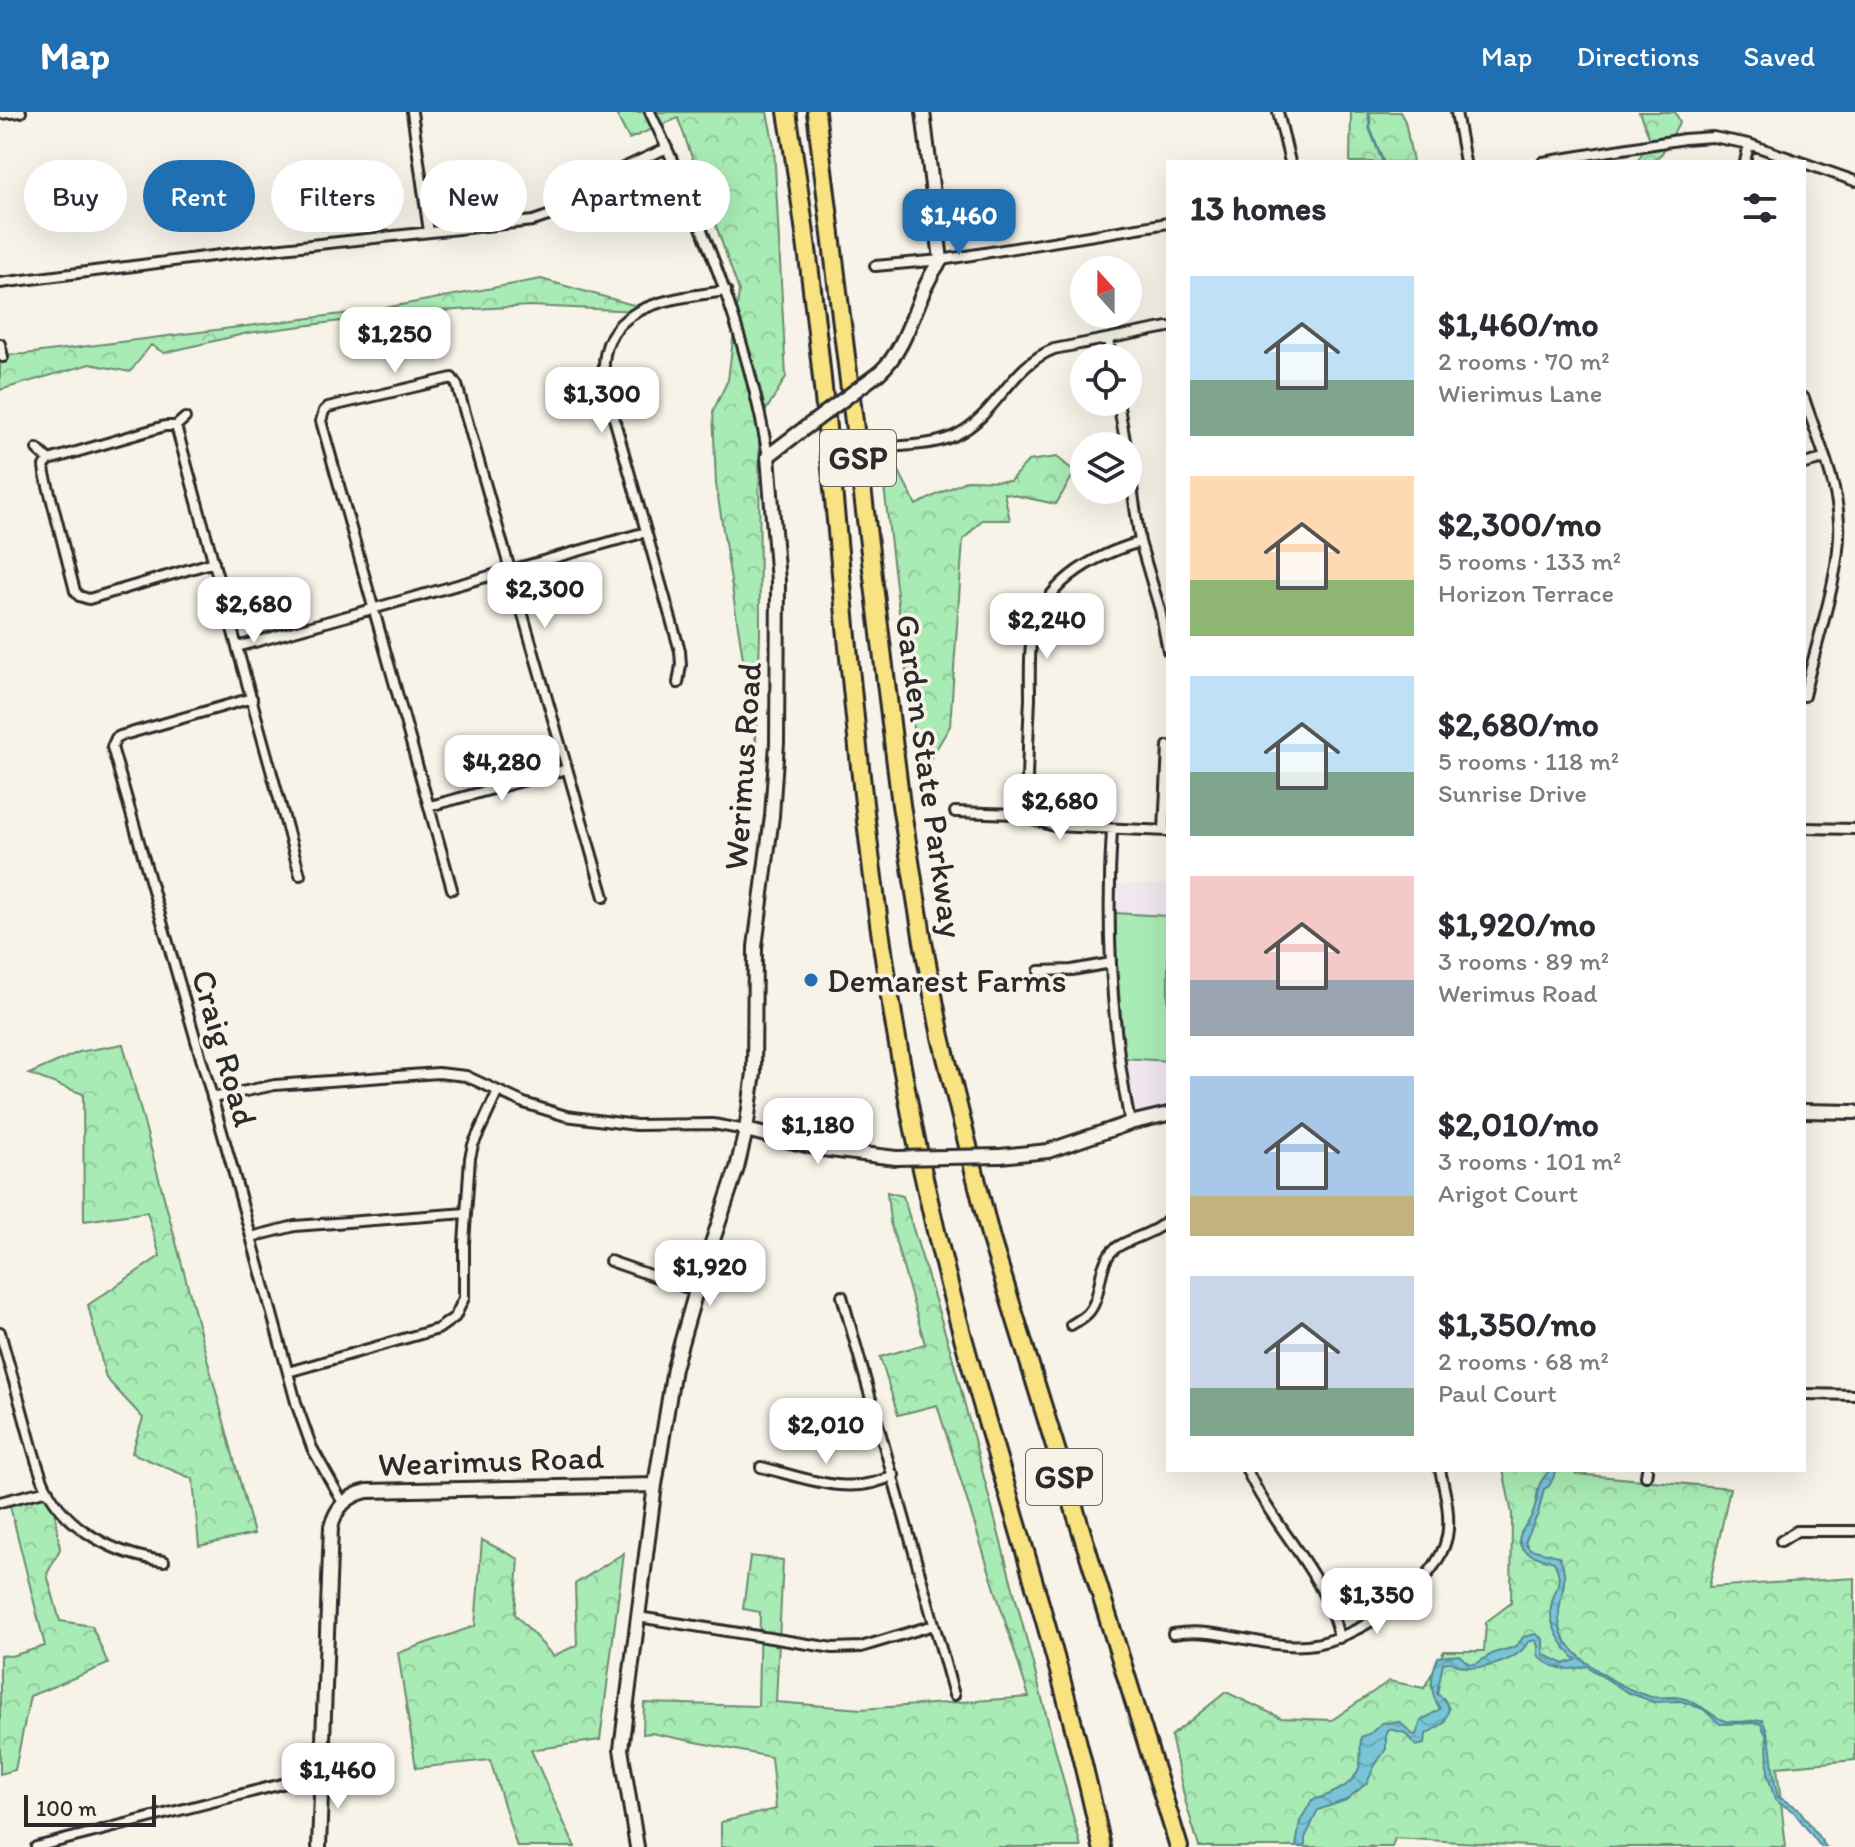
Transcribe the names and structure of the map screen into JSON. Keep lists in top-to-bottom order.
{
  "streets": {
    "highway": ["GSP", "Garden State Parkway"],
    "main road": ["Werimus Road", "Wearimus Road"],
    "street": ["Craig Road"]
  },
  "crossings": [
    ["Werimus Road", "Wearimus Road"],
    ["Craig Road", "Wearimus Road"]
  ],
  "places": ["Demarest Farms"],
  "scale_bar": "100 m",
  "north": "top",
  "page": {
    "header": "Map",
    "nav": ["Map", "Directions", "Saved"],
    "chip": [
      "Buy",
      "Rent",
      "Filters",
      "New",
      "Apartment"
    ],
    "heading": "13 homes",
    "price": [
      "$1,460",
      "$1,250",
      "$1,300",
      "$2,300",
      "$2,680",
      "$2,240",
      "$4,280",
      "$2,680",
      "$1,180",
      "$1,920",
      "$2,010",
      "$1,350",
      "$1,460"
    ],
    "list": [
      {
        "name": "$1,460/mo",
        "note": "2 rooms · 70 m² · Wierimus Lane"
      },
      {
        "name": "$2,300/mo",
        "note": "5 rooms · 133 m² · Horizon Terrace"
      },
      {
        "name": "$2,680/mo",
        "note": "5 rooms · 118 m² · Sunrise Drive"
      },
      {
        "name": "$1,920/mo",
        "note": "3 rooms · 89 m² · Werimus Road"
      },
      {
        "name": "$2,010/mo",
        "note": "3 rooms · 101 m² · Arigot Court"
      },
      {
        "name": "$1,350/mo",
        "note": "2 rooms · 68 m² · Paul Court"
      }
    ],
    "scale": "100 m"
  }
}
